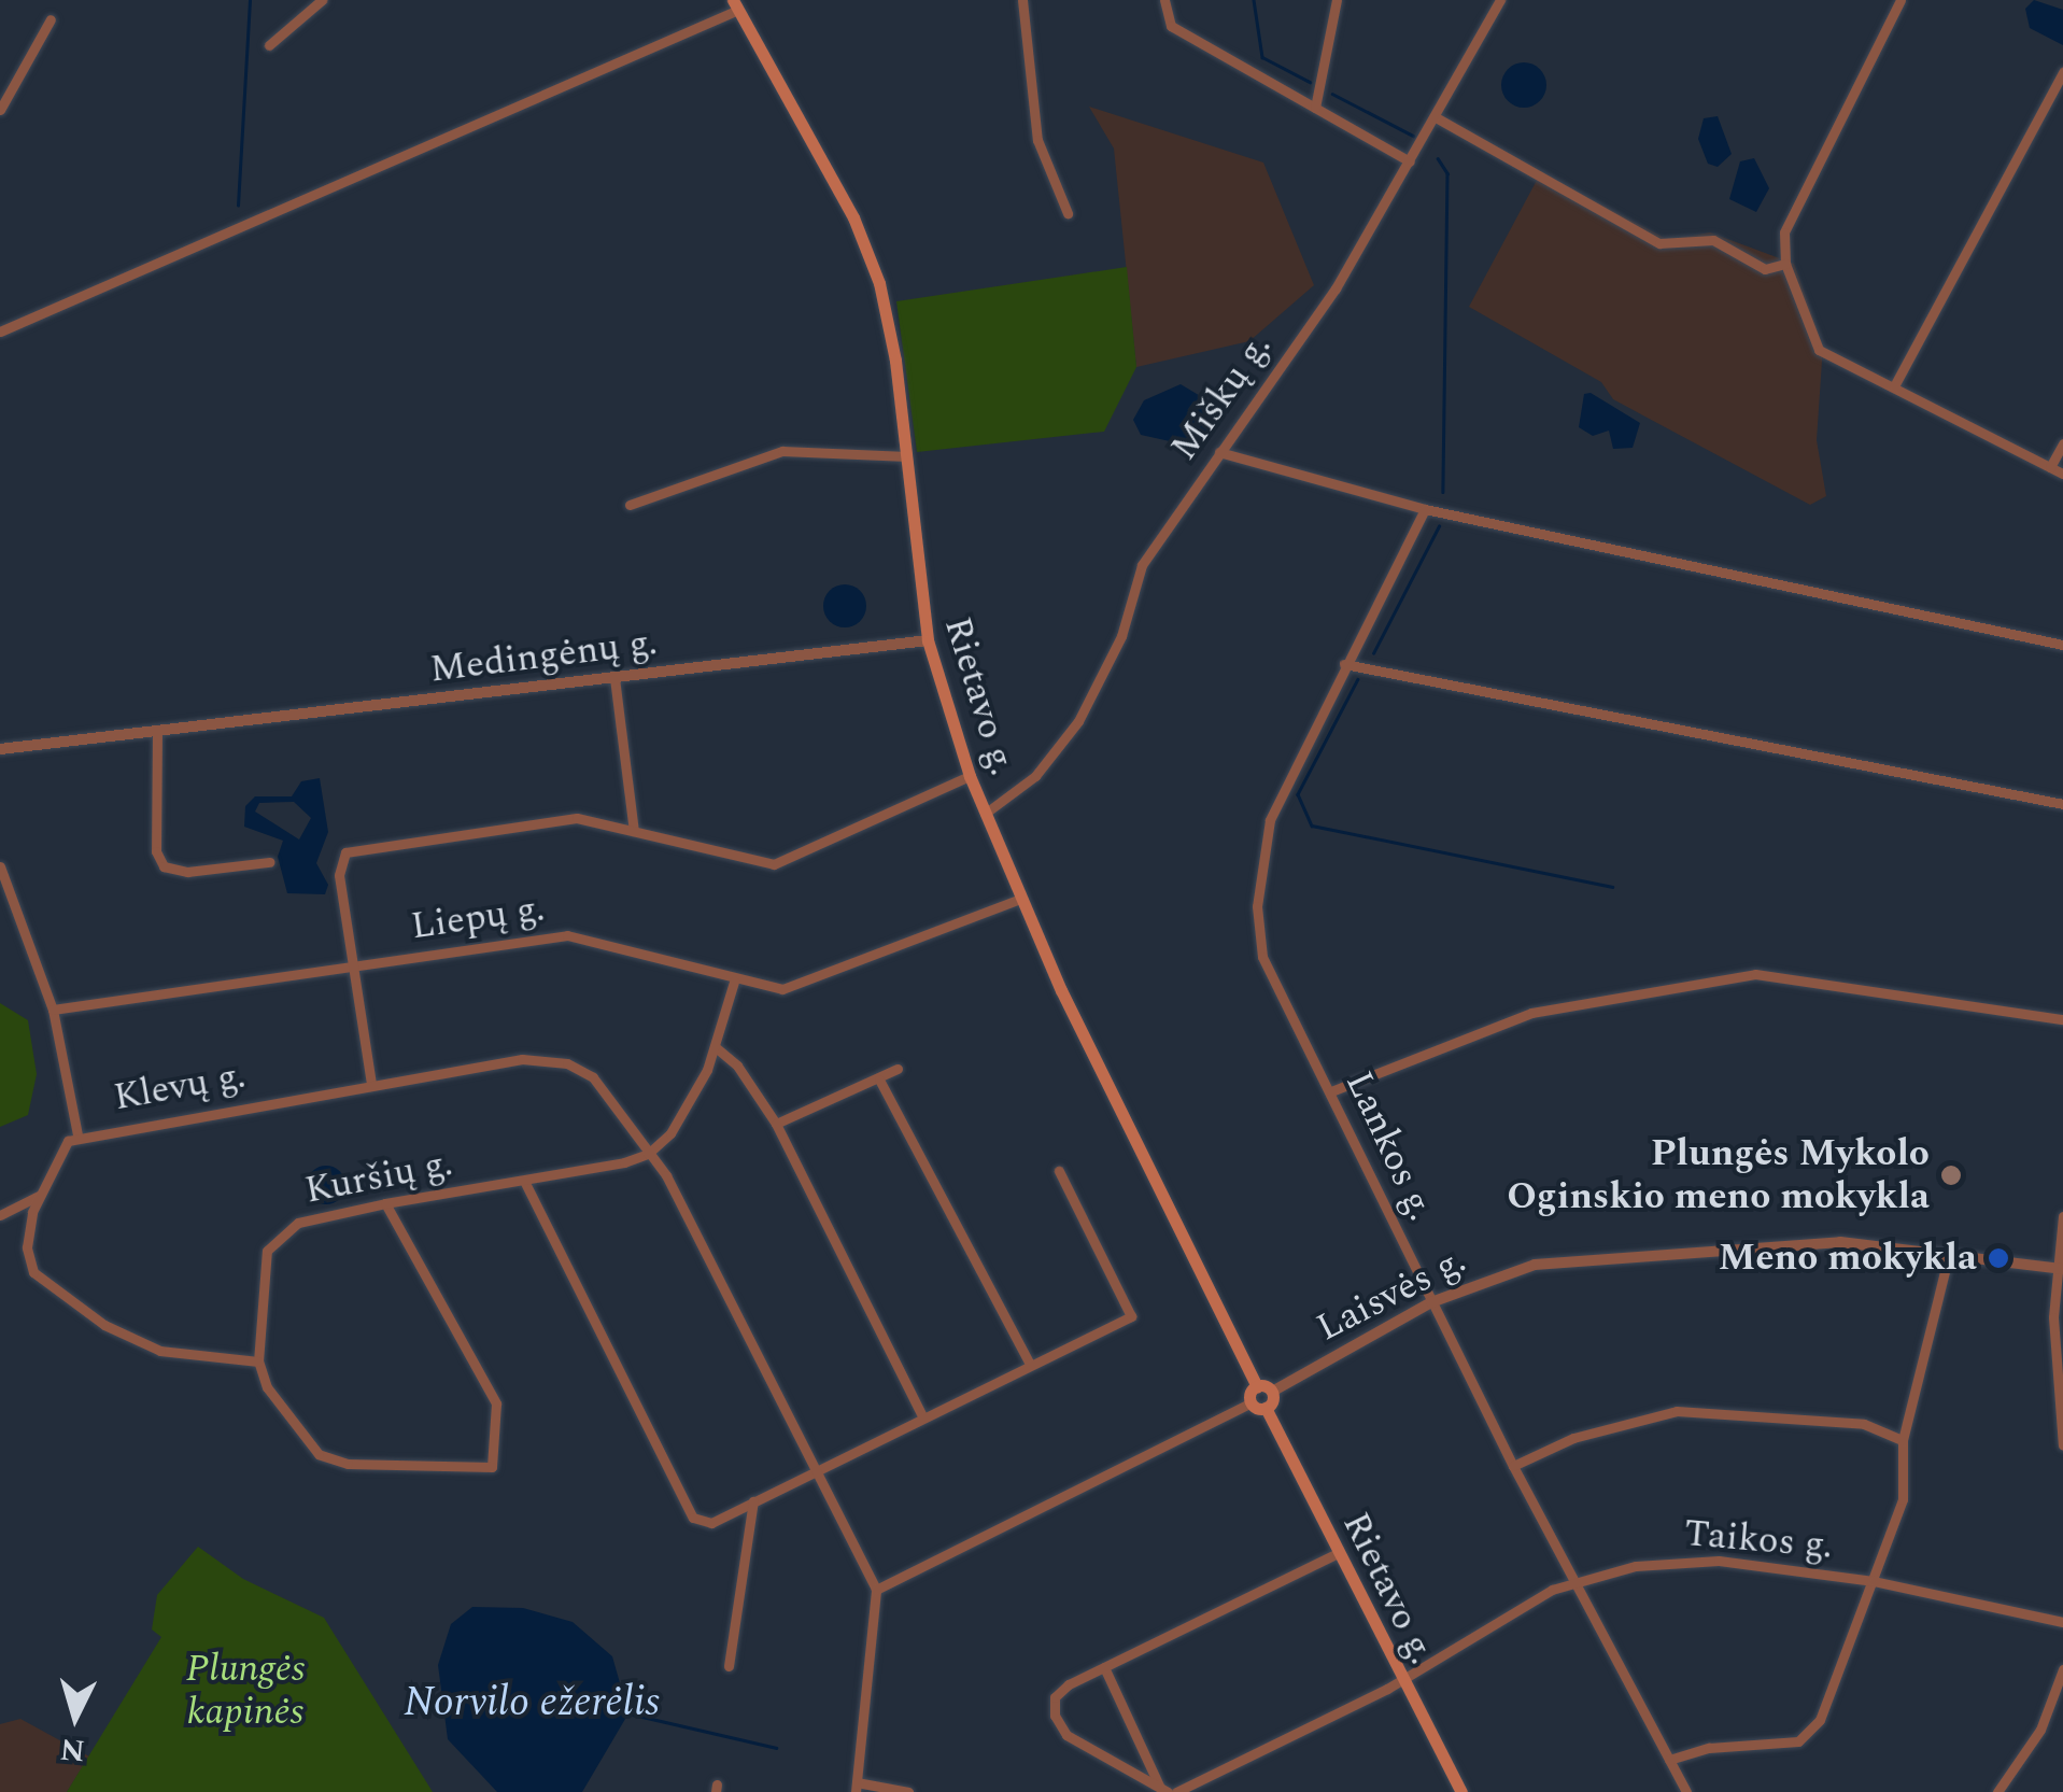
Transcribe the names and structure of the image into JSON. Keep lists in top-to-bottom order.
{
  "streets": {
    "main road": ["Rietavo g."],
    "street": [
      "Miškų g.",
      "Medingėnų g.",
      "Liepų g.",
      "Klevų g.",
      "Lankos g.",
      "Kuršių g.",
      "Laisvės g.",
      "Taikos g."
    ]
  },
  "crossings": [
    ["Miškų g.", "Rietavo g."],
    ["Medingėnų g.", "Rietavo g."],
    ["Rietavo g.", "Liepų g."],
    ["Rietavo g.", "Taikos g."],
    ["Klevų g.", "Kuršių g."],
    ["Lankos g.", "Laisvės g."],
    ["Lankos g.", "Taikos g."]
  ],
  "water": ["Norvilo ežerėlis"],
  "parks": ["Plungės kapinės"],
  "places": ["Plungės Mykolo Oginskio meno mokykla", "Meno mokykla"],
  "north": "bottom"
}
